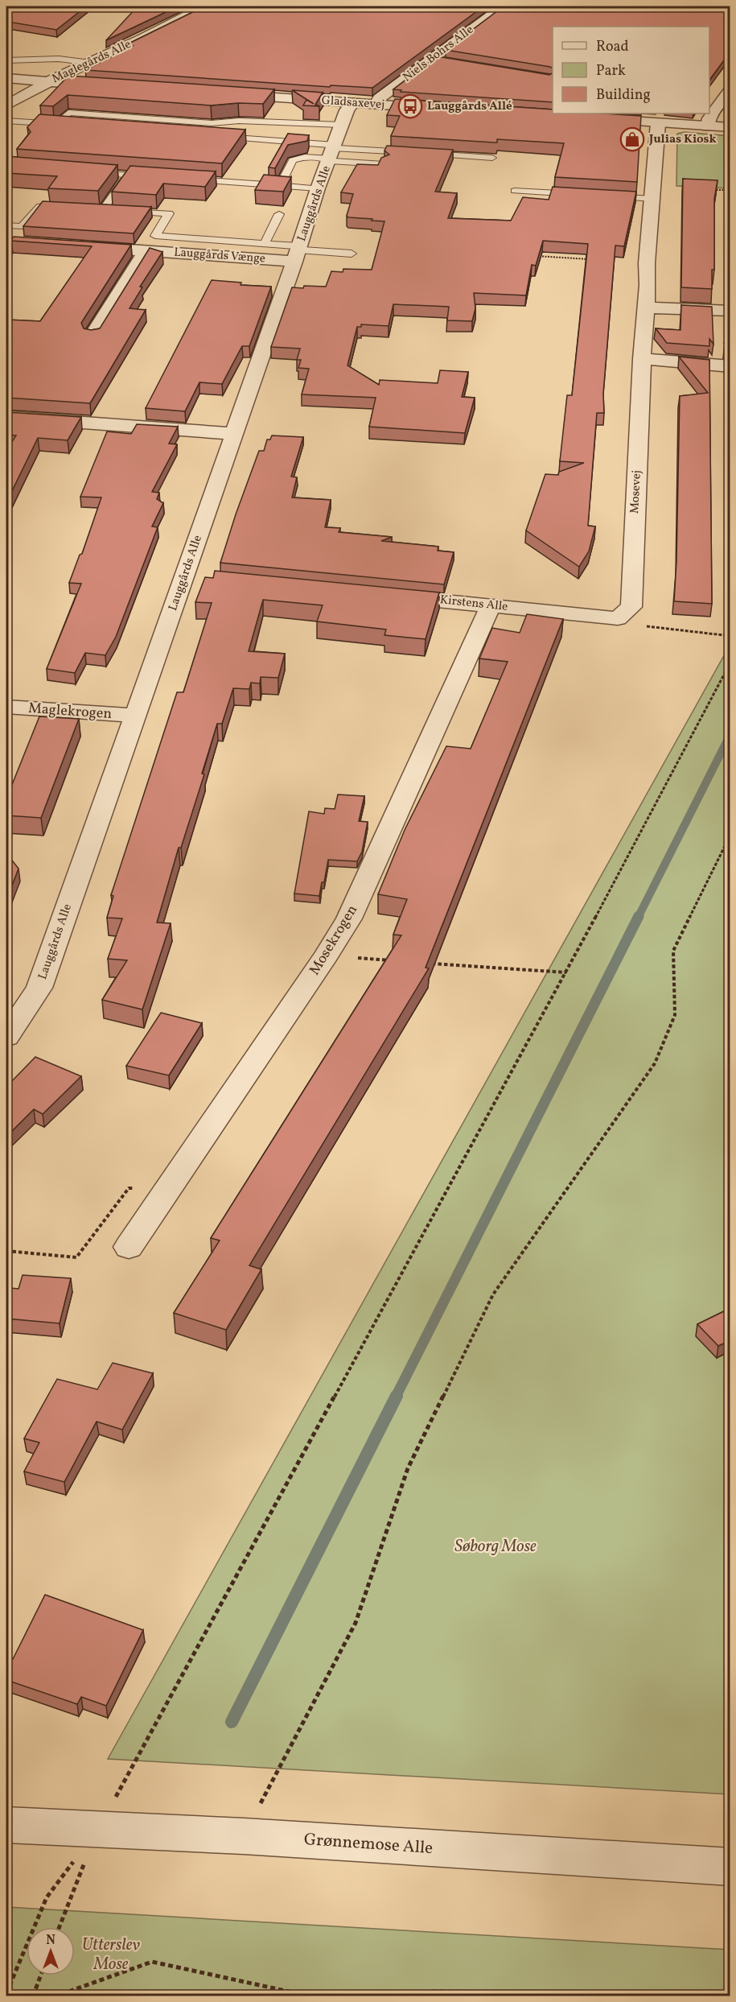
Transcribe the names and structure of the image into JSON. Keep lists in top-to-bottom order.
{
  "streets": {
    "street": [
      "Niels Bohrs Alle",
      "Maglegårds Alle",
      "Gladsaxevej",
      "Lauggårds Alle",
      "Lauggårds Vænge",
      "Mosevej",
      "Kirstens Alle",
      "Maglekrogen",
      "Mosekrogen",
      "Grønnemose Alle"
    ]
  },
  "crossings": [
    ["Niels Bohrs Alle", "Gladsaxevej"],
    ["Gladsaxevej", "Lauggårds Alle"],
    ["Lauggårds Alle", "Lauggårds Vænge"],
    ["Lauggårds Alle", "Maglekrogen"],
    ["Mosevej", "Kirstens Alle"],
    ["Kirstens Alle", "Mosekrogen"]
  ],
  "parks": ["Søborg Mose", "Utterslev Mose"],
  "places": {
    "bus stop": ["Lauggårds Allé"],
    "shop": ["Julias Kiosk"]
  },
  "legend": ["Road", "Park", "Building"],
  "north": "top"
}
